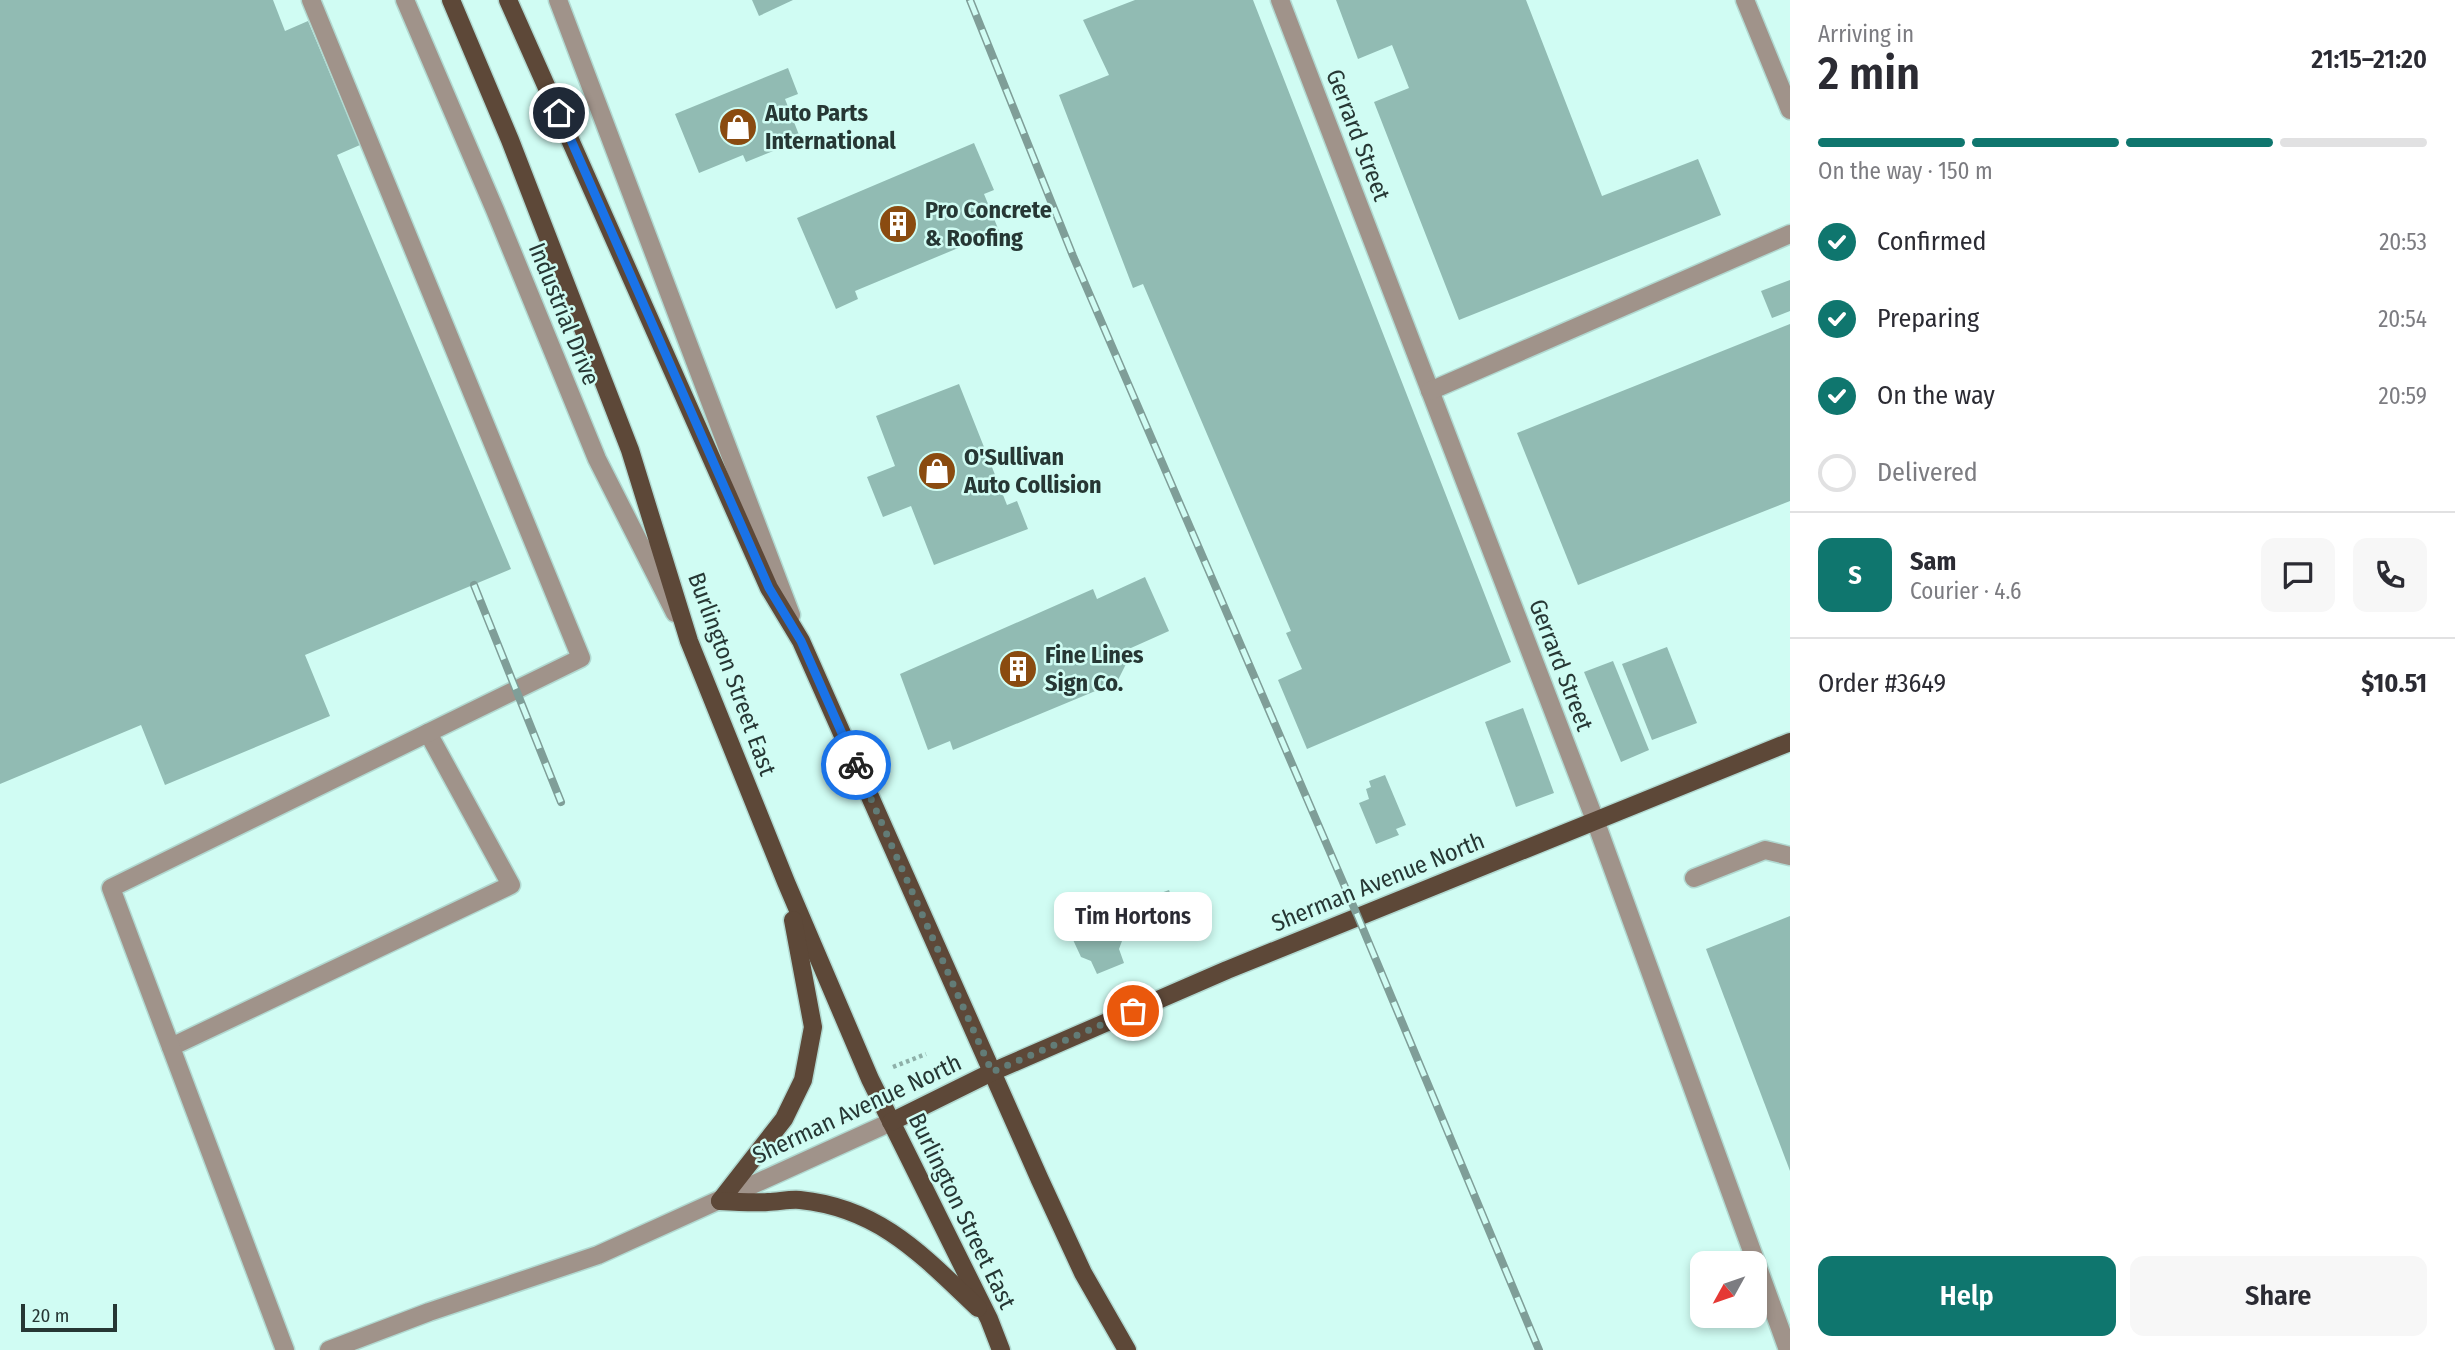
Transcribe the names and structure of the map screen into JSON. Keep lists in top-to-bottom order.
{
  "streets": {
    "main road": ["Burlington Street East", "Sherman Avenue North"],
    "street": ["Gerrard Street", "Industrial Drive"]
  },
  "crossings": [
    ["Gerrard Street", "Sherman Avenue North"],
    ["Industrial Drive", "Burlington Street East"],
    ["Burlington Street East", "Sherman Avenue North"]
  ],
  "places": {
    "shop": ["Auto Parts International", "O'Sullivan Auto Collision"],
    "building": ["Pro Concrete & Roofing", "Fine Lines Sign Co."],
    "other": ["Tim Hortons"]
  },
  "scale_bar": "20 m",
  "north": "bottom left",
  "page": {
    "heading": ["2 min", "Arriving in", "21:15–21:20"],
    "panel": [
      "Sam",
      "Courier · 4.6",
      "Order #3649",
      "$10.51"
    ],
    "bar": "On the way · 150 m",
    "list": [
      ["Confirmed", "20:53"],
      ["Preparing", "20:54"],
      ["On the way", "20:59"],
      "Delivered"
    ],
    "round": "S",
    "bubble": "Tim Hortons",
    "buttons": ["Help", "Share"],
    "scale": "20 m"
  }
}
